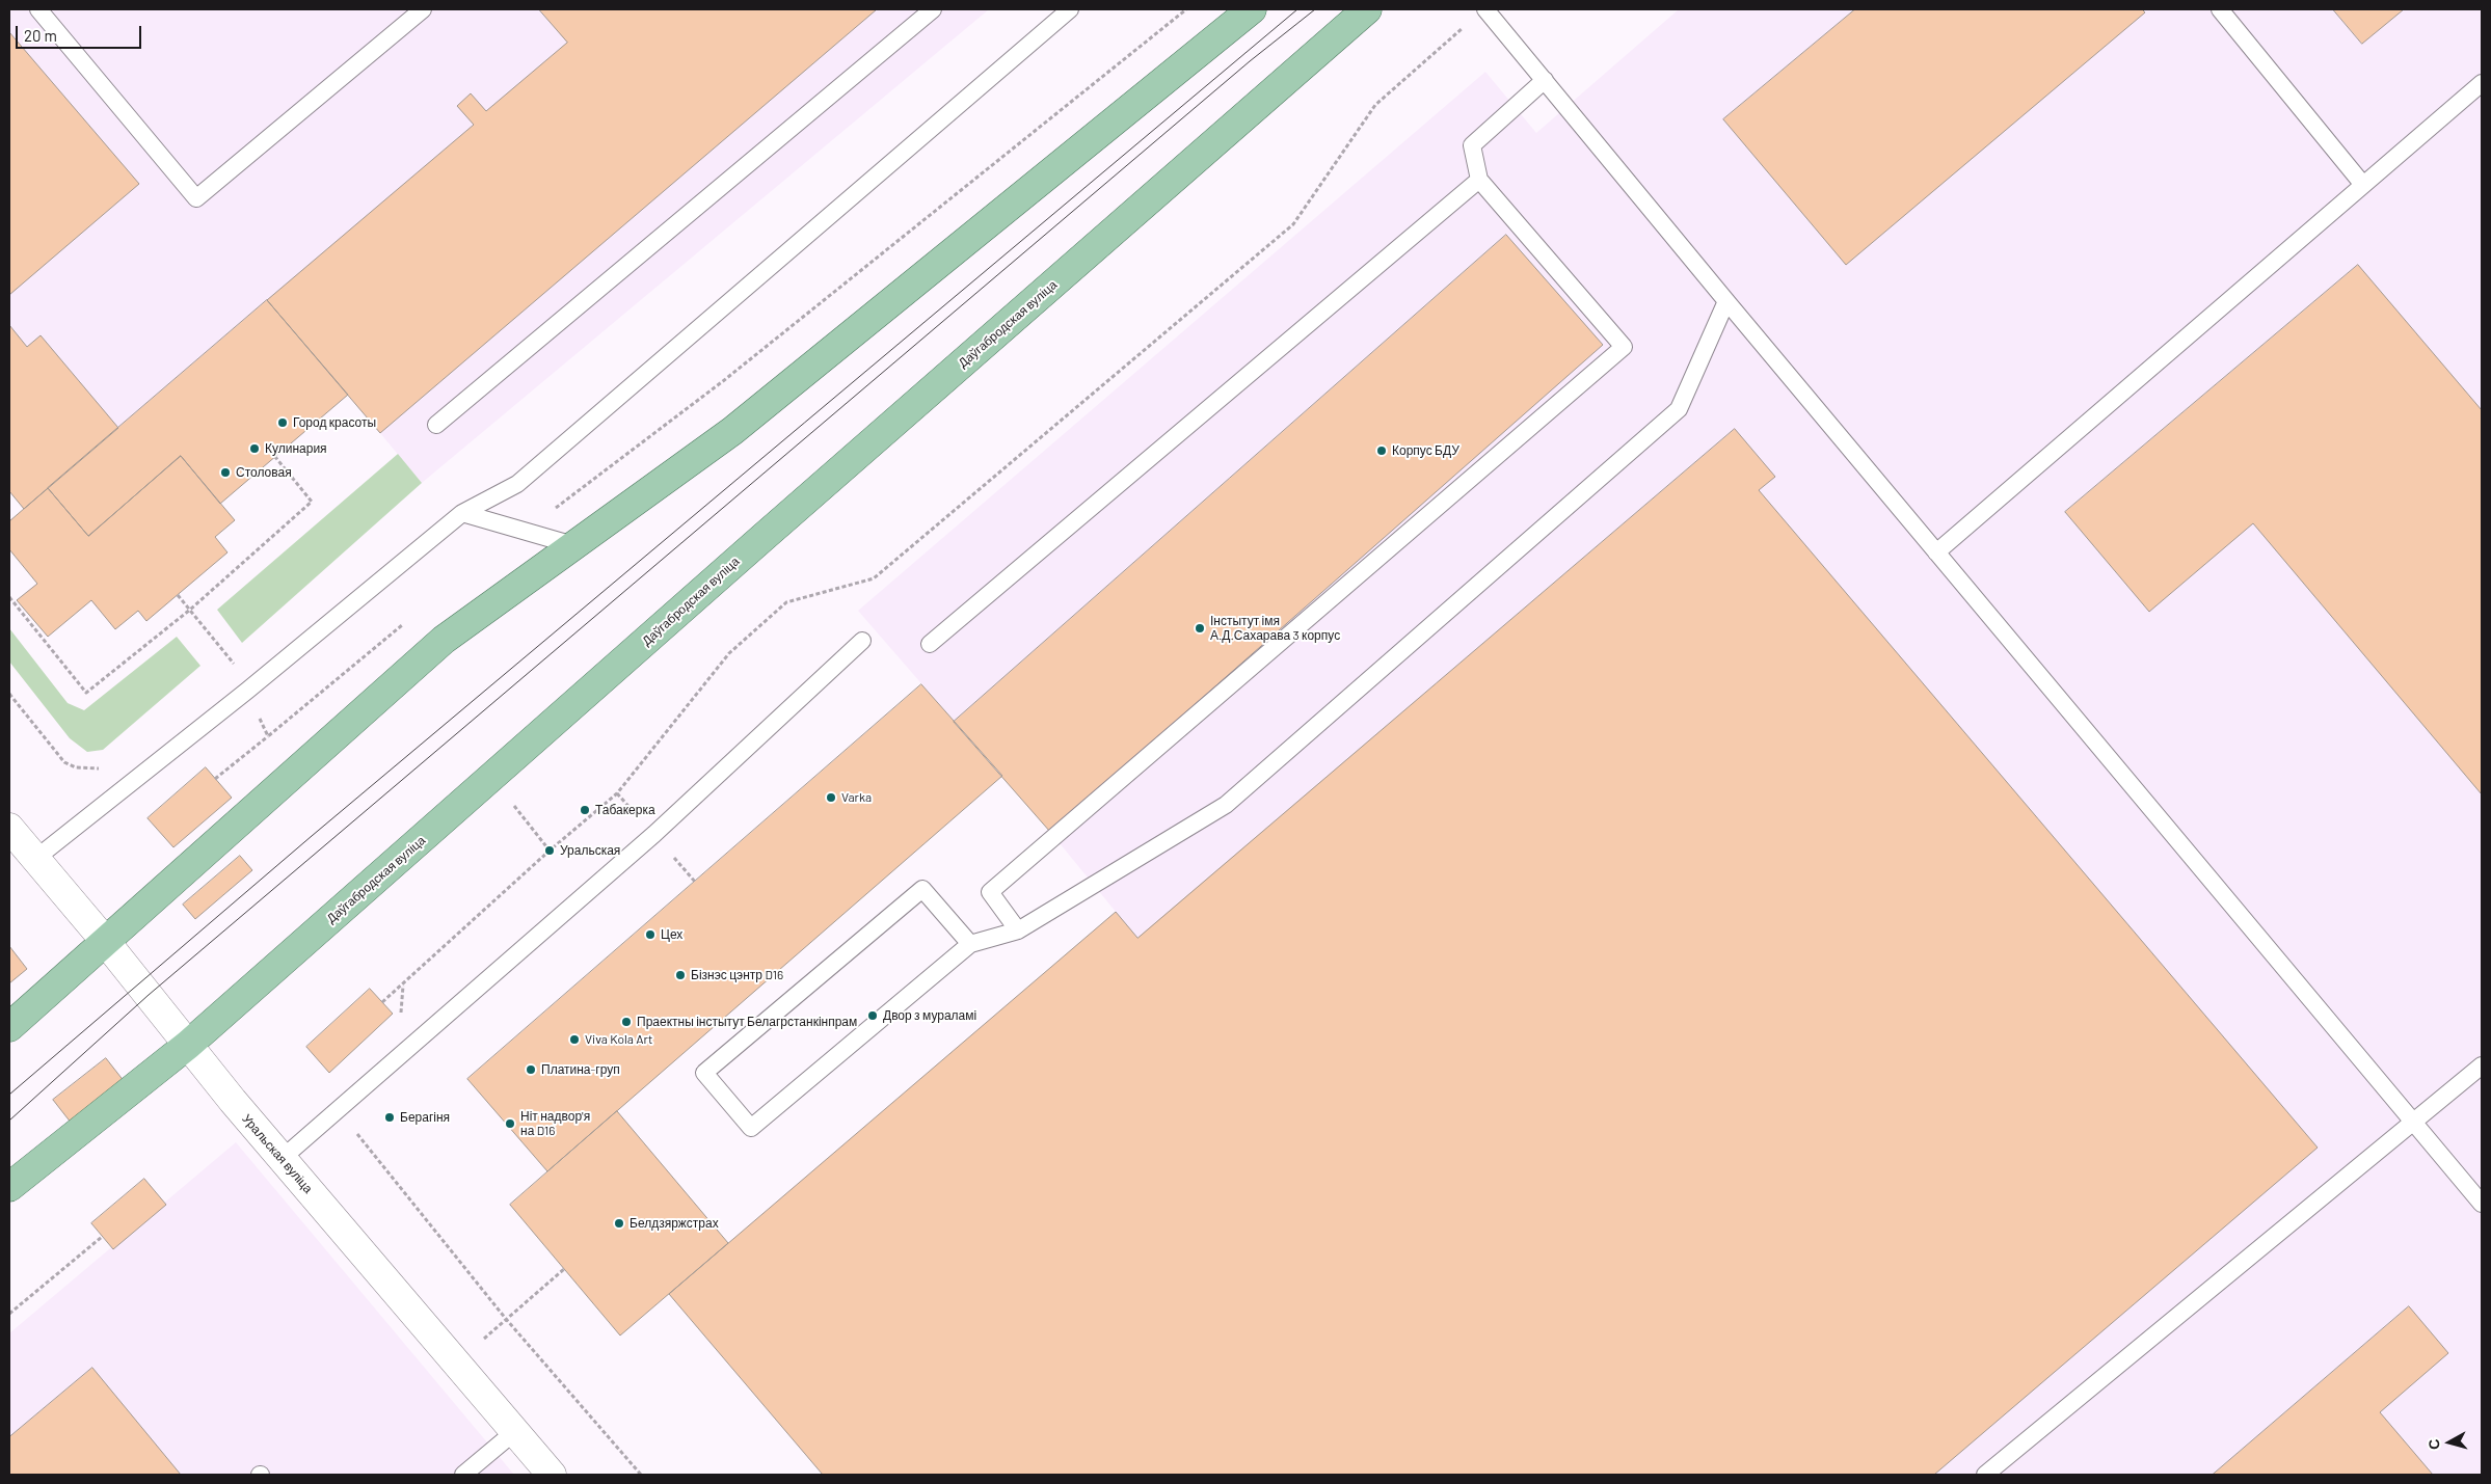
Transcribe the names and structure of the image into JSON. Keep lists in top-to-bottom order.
{
  "streets": {
    "main road": ["Даўгабродская вуліца"],
    "street": ["Уральская вуліца"]
  },
  "crossings": [
    ["Даўгабродская вуліца", "Уральская вуліца"]
  ],
  "places": [
    "Город красоты",
    "Кулинария",
    "Корпус БДУ",
    "Столовая",
    "Інстытут імя А.Д.Сахарава 3 корпус",
    "Varka",
    "Табакерка",
    "Уральская",
    "Цех",
    "Бізнэс цэнтр D16",
    "Двор з мураламі",
    "Праектны інстытут Белагрстанкінпрам",
    "Viva Kola Art",
    "Платина-груп",
    "Берагіня",
    "Ніт надвор'я на D16",
    "Белдзяржстрах"
  ],
  "scale_bar": "20 m",
  "north": "left"
}
